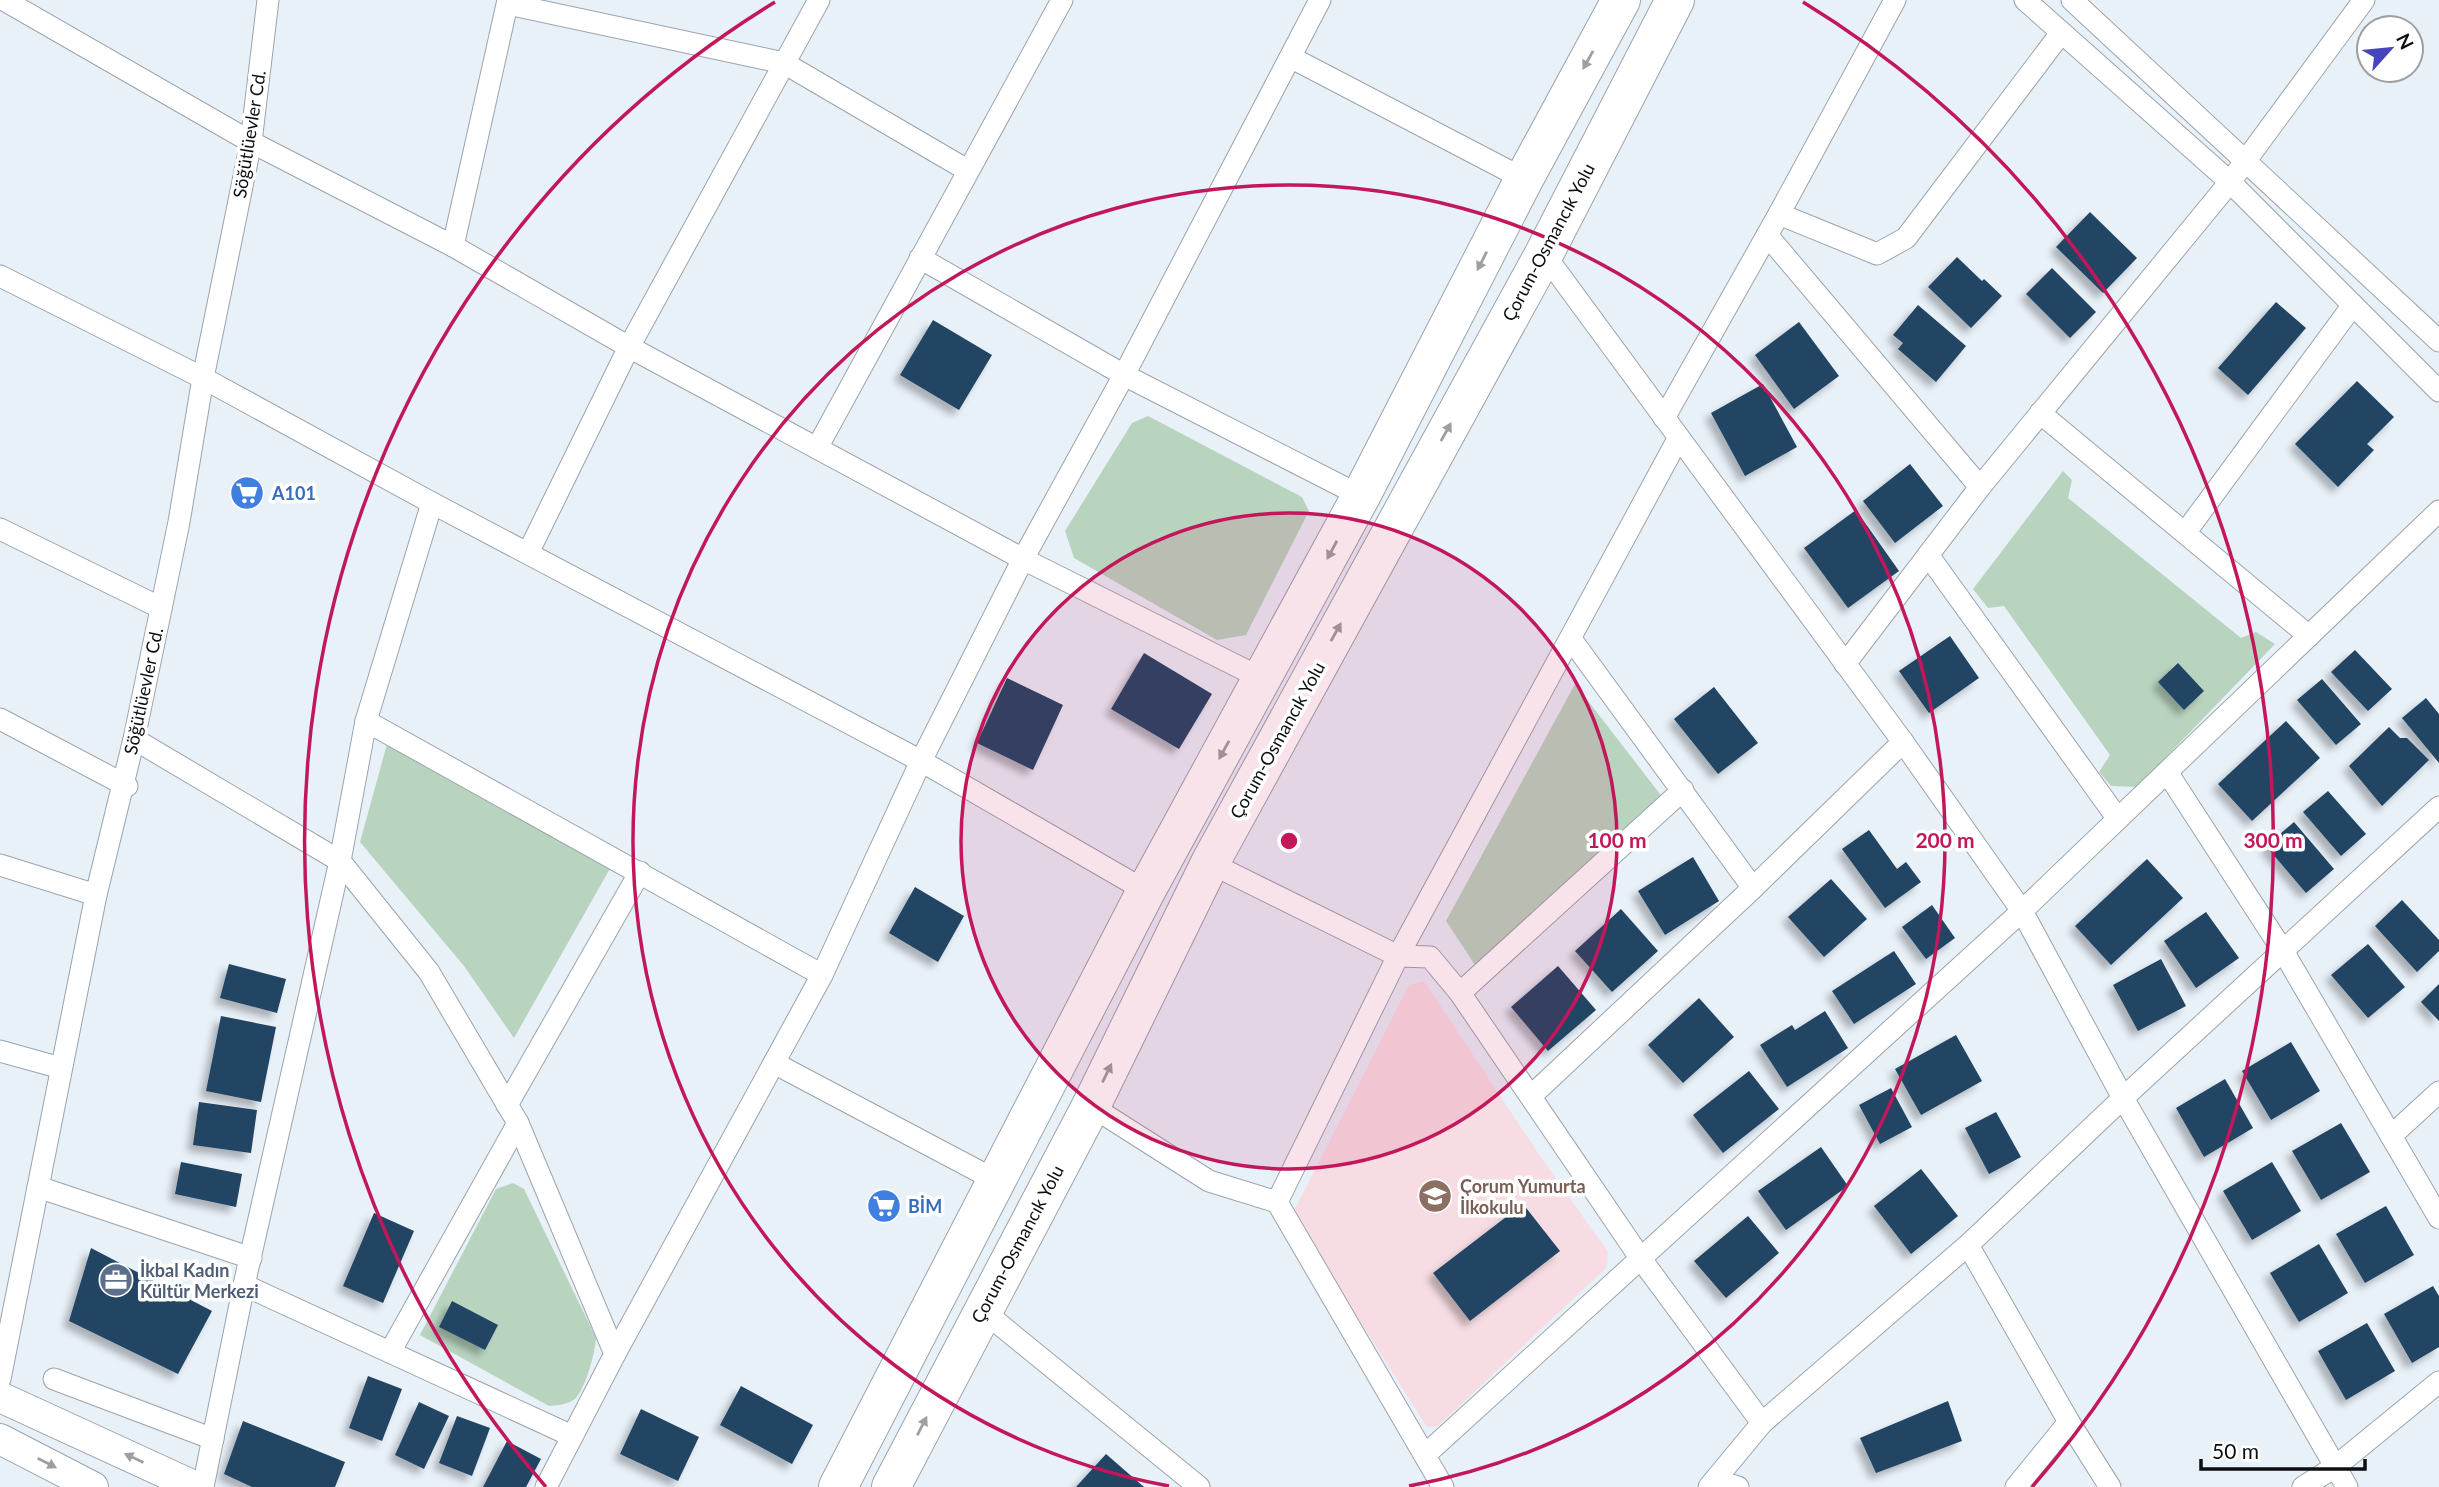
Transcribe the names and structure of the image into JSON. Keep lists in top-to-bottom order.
{
  "streets": {
    "highway": ["Çorum-Osmancık Yolu"],
    "street": ["Söğütlüevler Cd."]
  },
  "places": {
    "supermarket": ["A101", "BİM"],
    "school or university": ["Çorum Yumurta İlkokulu"],
    "office": ["İkbal Kadın Kültür Merkezi"]
  },
  "scale_bar": "50 m",
  "north": "top right",
  "rings": ["100 m", "200 m", "300 m"]
}
